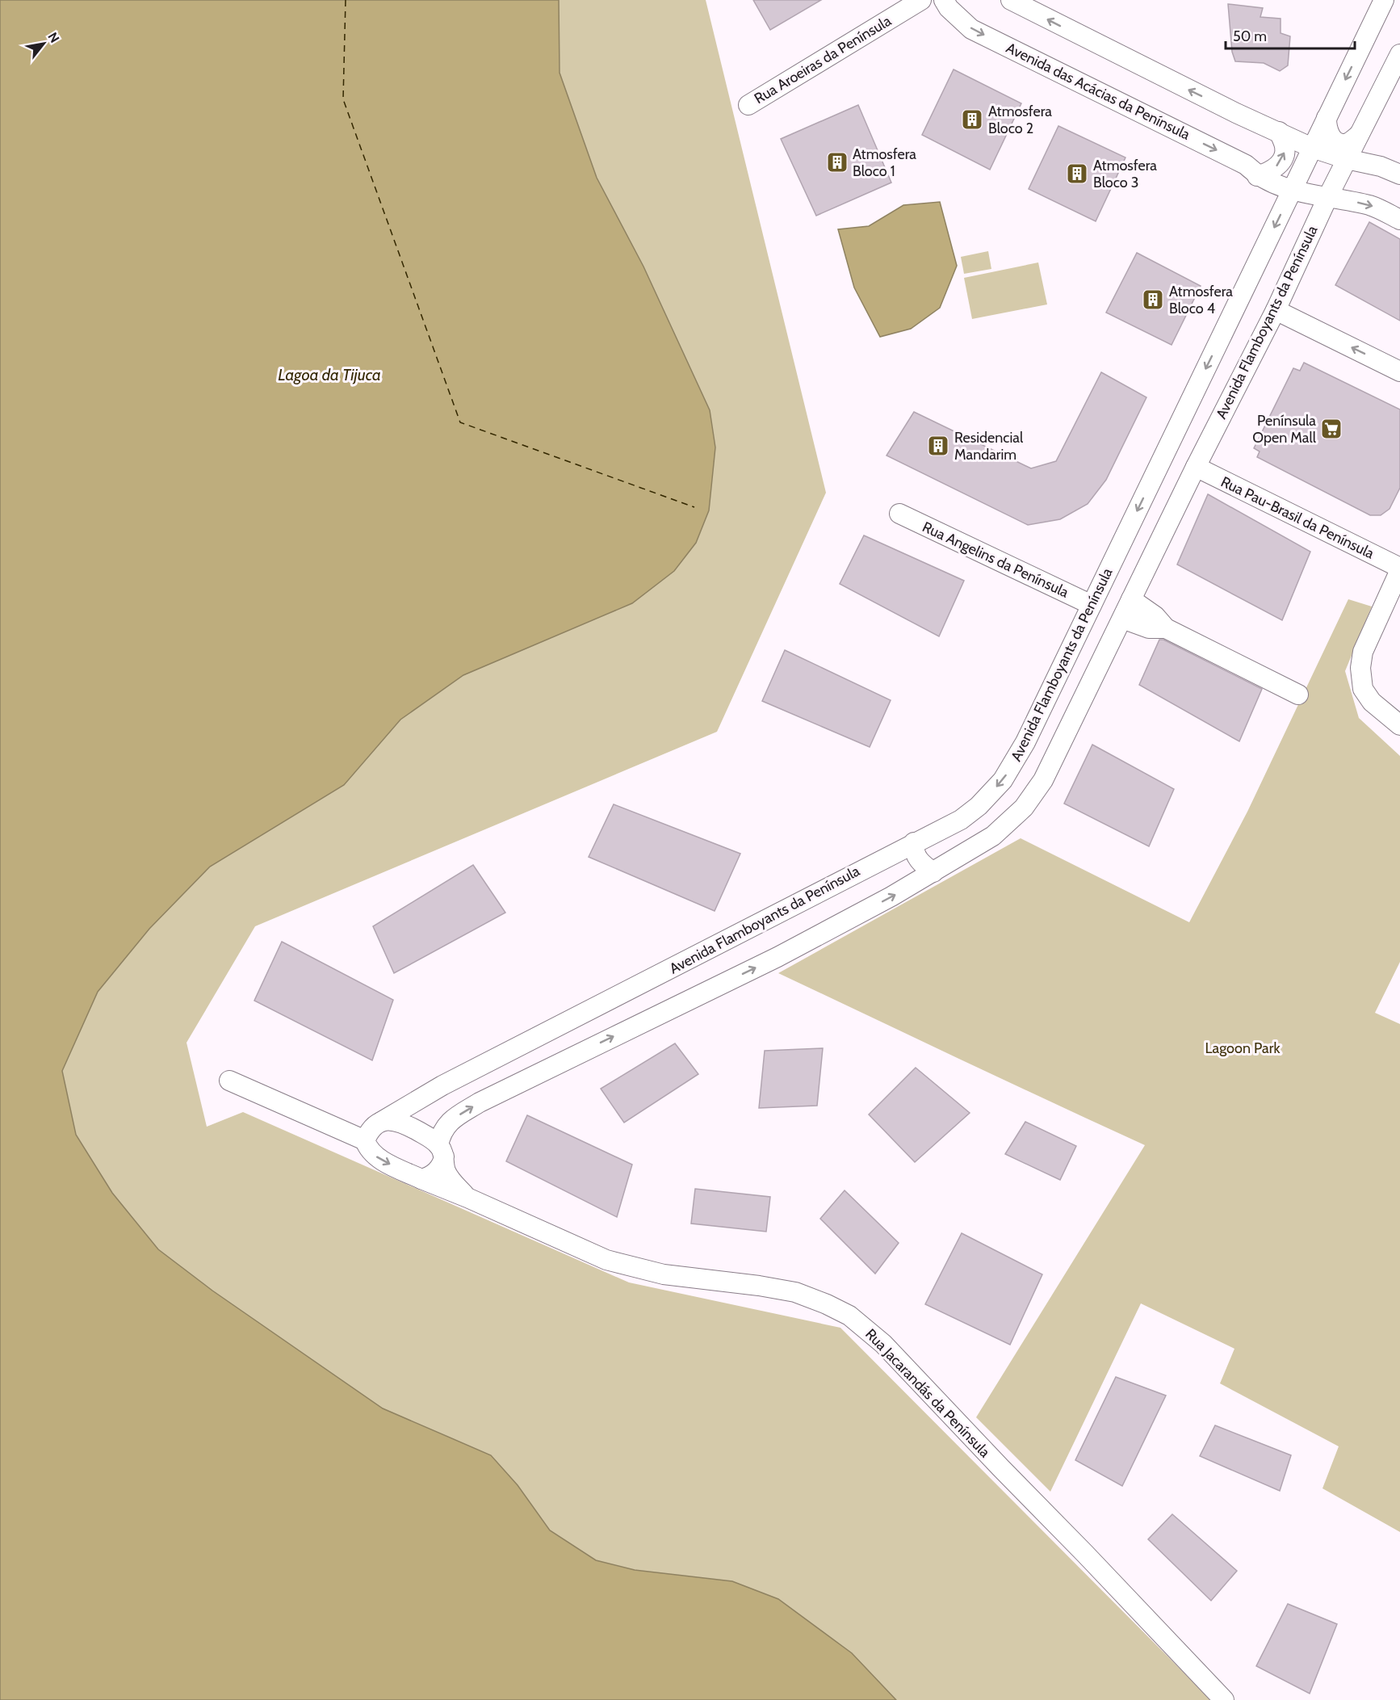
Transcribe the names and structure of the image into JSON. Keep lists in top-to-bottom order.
{
  "streets": {
    "street": [
      "Rua Aroeiras da Península",
      "Avenida das Acácias da Península",
      "Avenida Flamboyants da Península",
      "Rua Pau-Brasil da Península",
      "Rua Angelins da Península",
      "Rua Jacarandás da Península"
    ]
  },
  "crossings": [
    ["Avenida das Acácias da Península", "Avenida Flamboyants da Península"],
    ["Avenida Flamboyants da Península", "Rua Pau-Brasil da Península"],
    ["Avenida Flamboyants da Península", "Rua Angelins da Península"],
    ["Avenida Flamboyants da Península", "Rua Jacarandás da Península"]
  ],
  "water": ["Lagoa da Tijuca"],
  "parks": ["Lagoon Park"],
  "places": {
    "building": [
      "Atmosfera Bloco 2",
      "Atmosfera Bloco 1",
      "Atmosfera Bloco 3",
      "Atmosfera Bloco 4",
      "Residencial Mandarim"
    ],
    "supermarket": ["Península Open Mall"]
  },
  "scale_bar": "50 m",
  "north": "top right"
}
